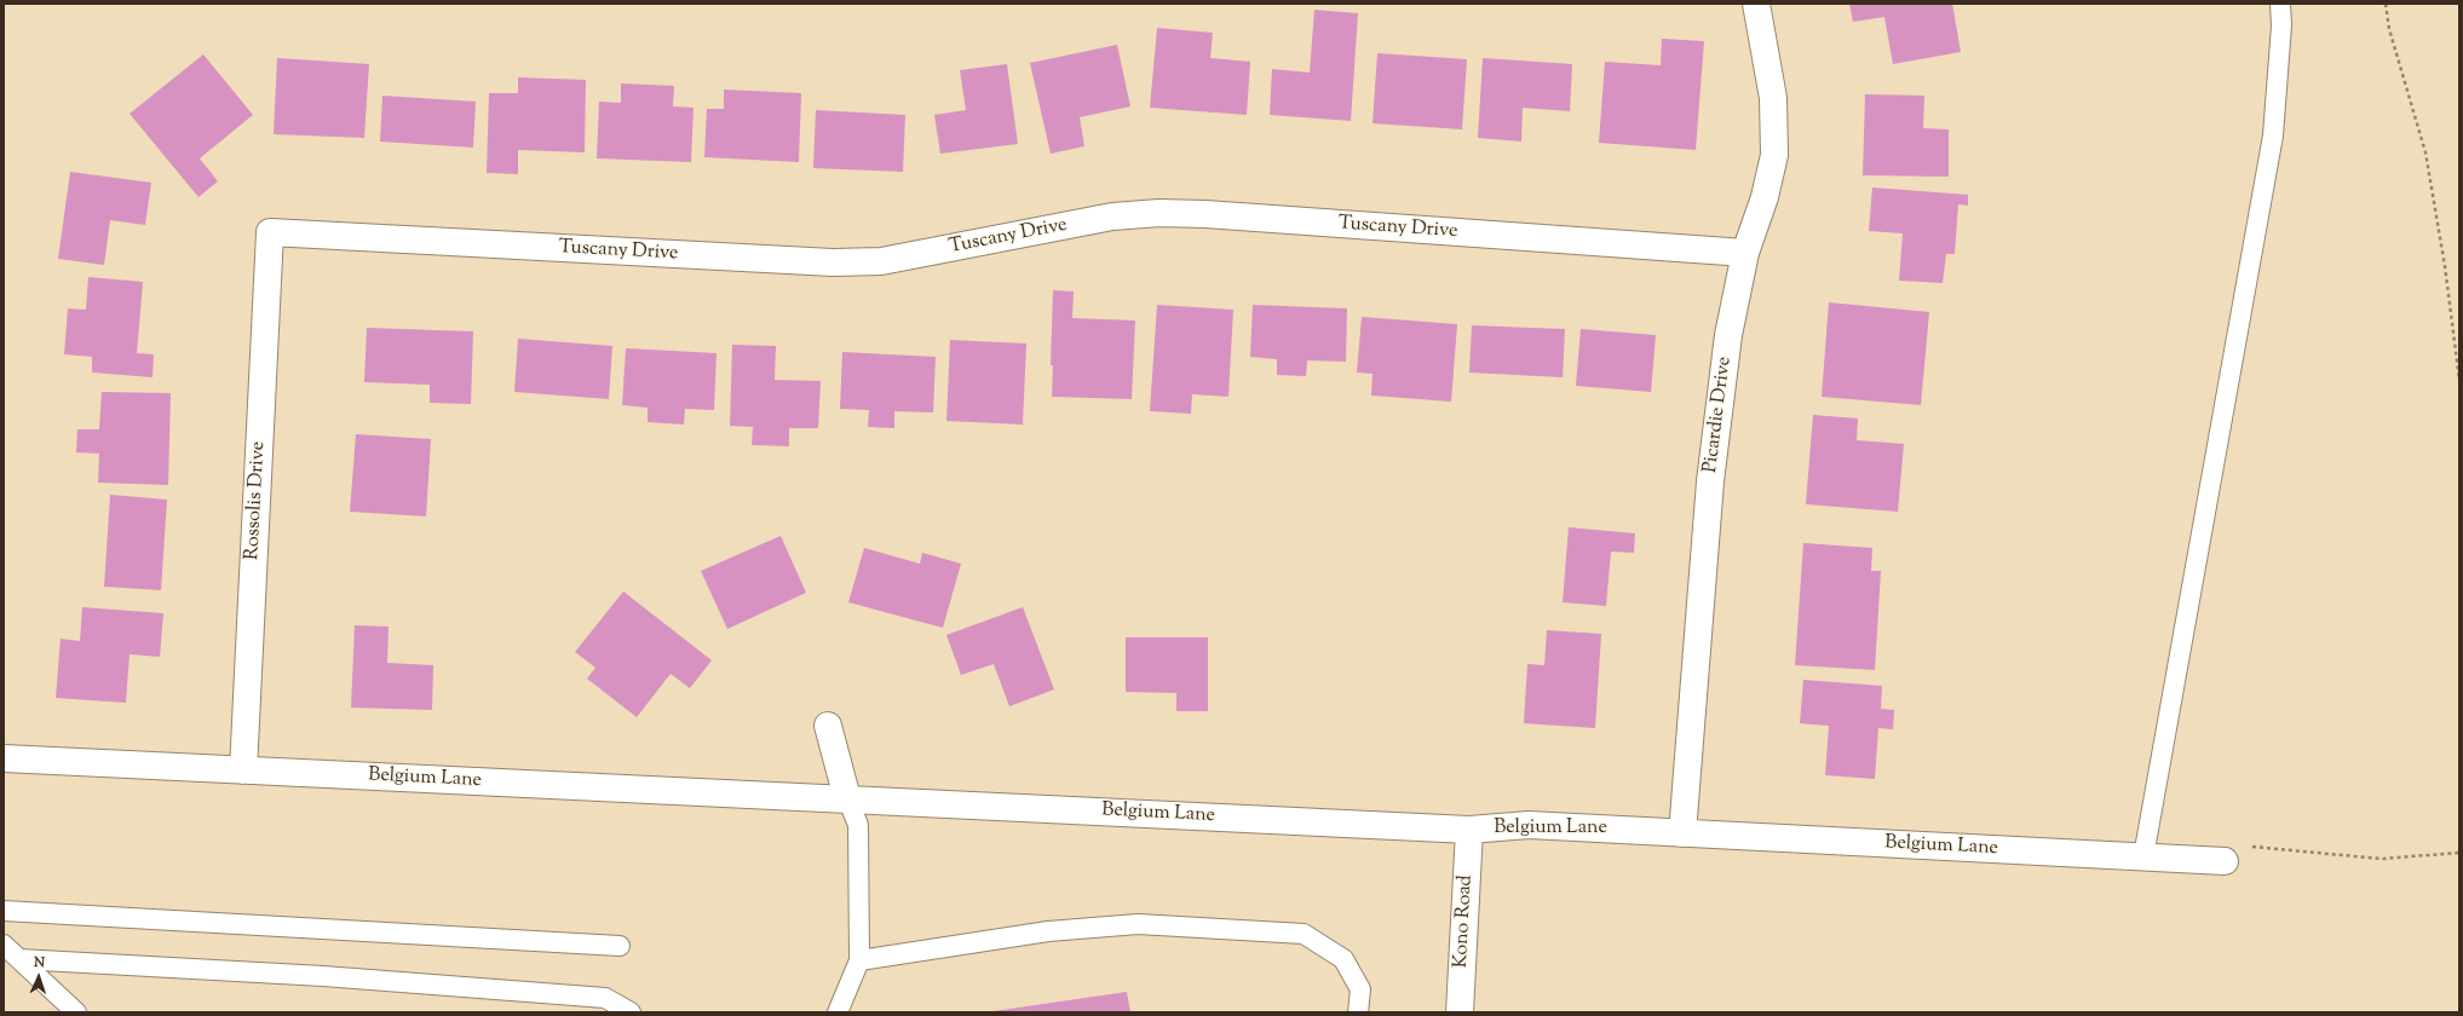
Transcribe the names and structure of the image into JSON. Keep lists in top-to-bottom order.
{
  "streets": {
    "street": [
      "Tuscany Drive",
      "Picardie Drive",
      "Rossolis Drive",
      "Belgium Lane",
      "Kono Road"
    ]
  },
  "crossings": [
    ["Tuscany Drive", "Picardie Drive"],
    ["Tuscany Drive", "Rossolis Drive"],
    ["Picardie Drive", "Belgium Lane"],
    ["Rossolis Drive", "Belgium Lane"],
    ["Belgium Lane", "Kono Road"]
  ],
  "north": "top"
}
